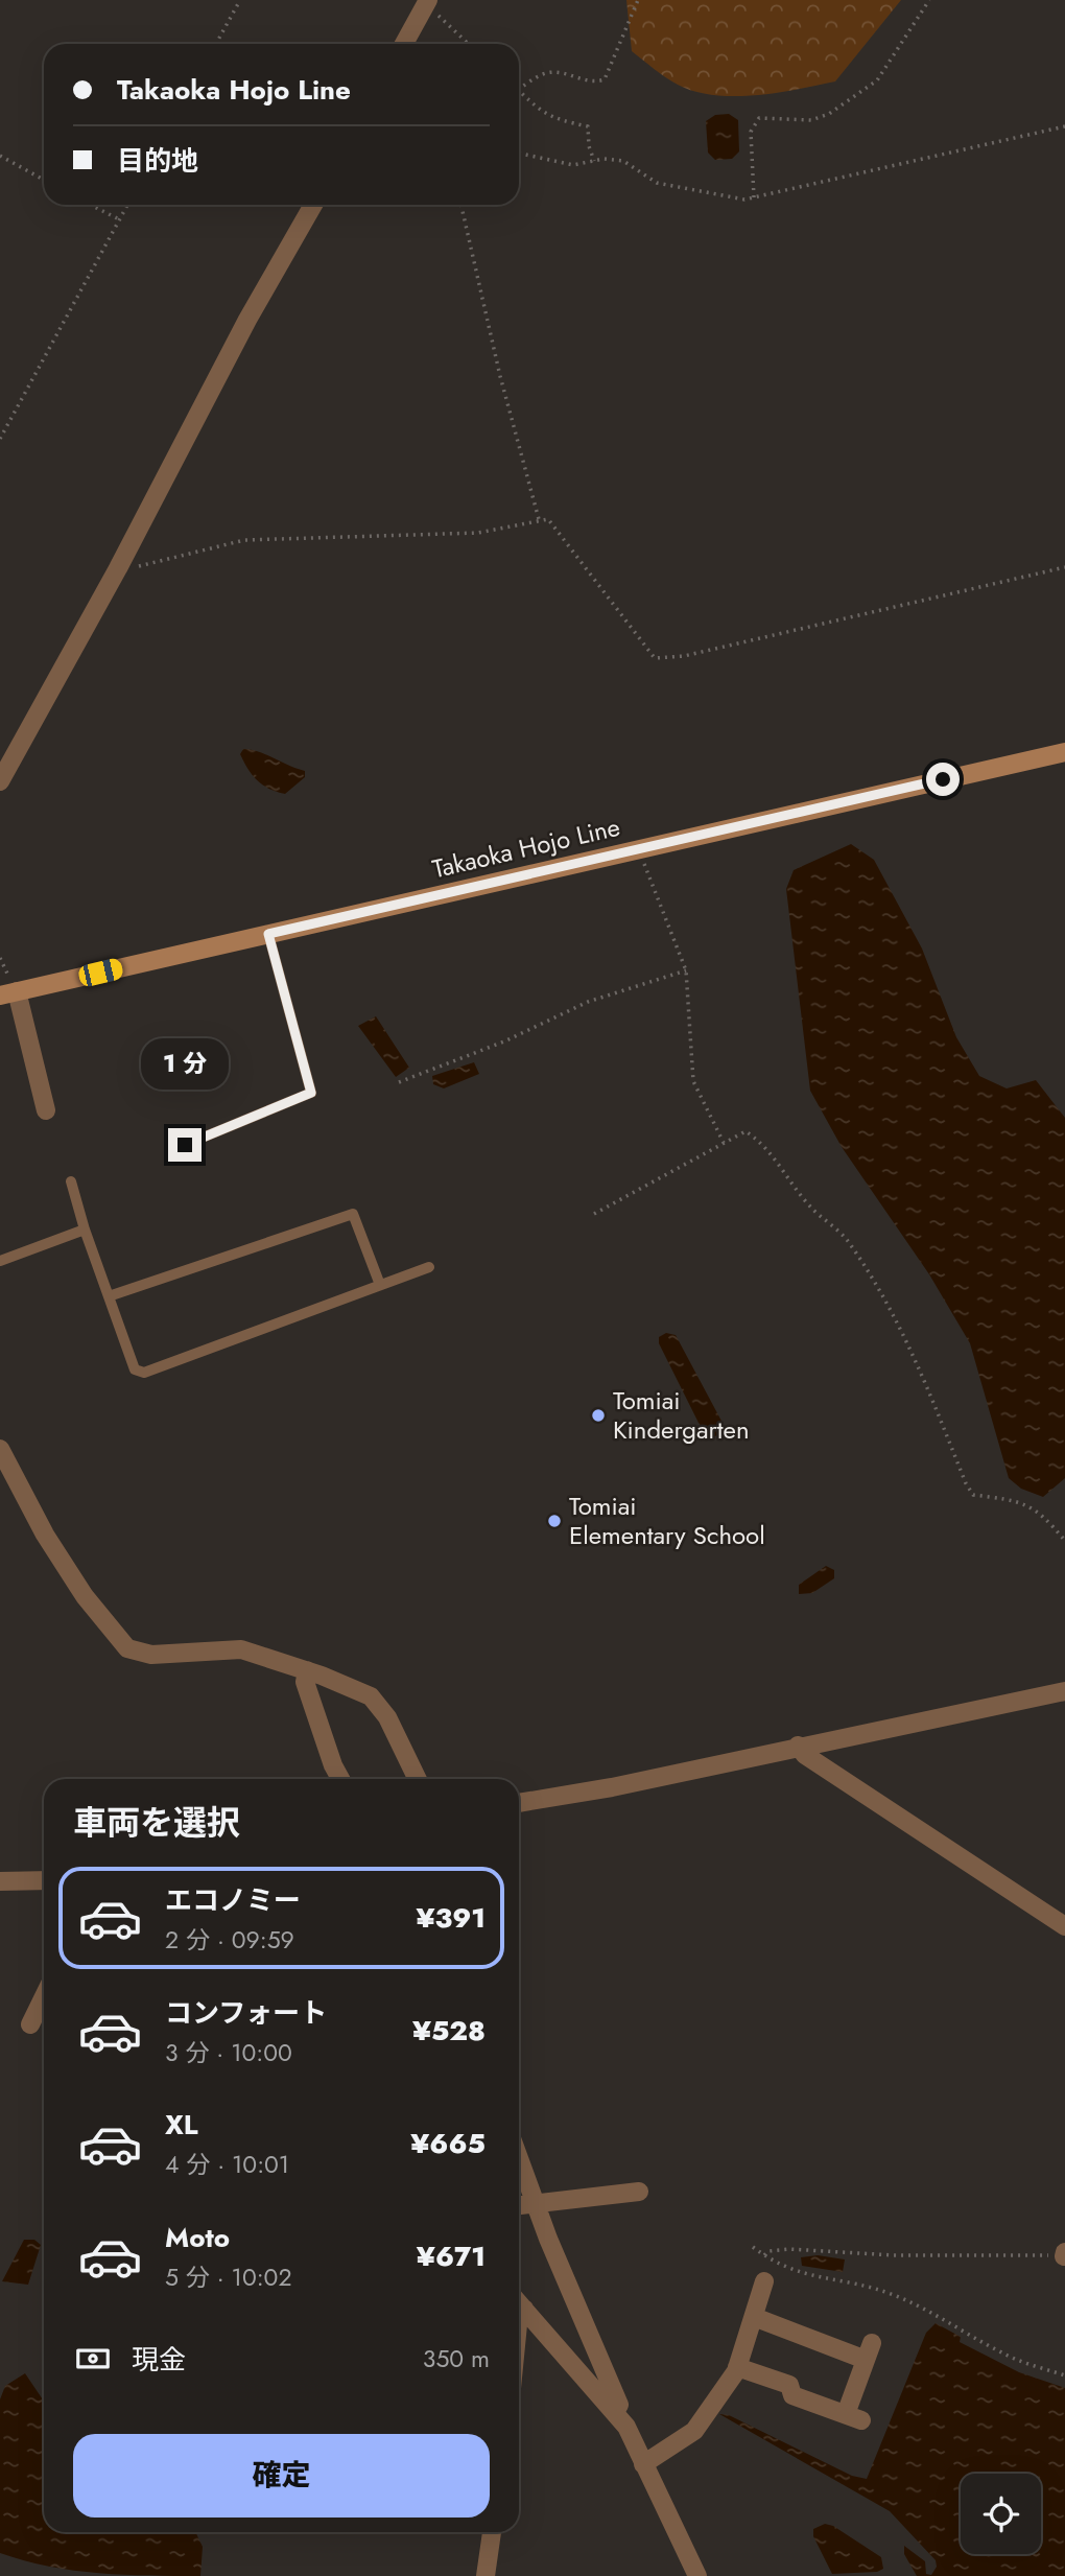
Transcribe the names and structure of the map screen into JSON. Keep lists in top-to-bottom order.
{
  "streets": {
    "main road": ["Takaoka Hojo Line"]
  },
  "places": ["Tomiai Kindergarten", "Tomiai Elementary School"],
  "page": {
    "banner": ["Takaoka Hojo Line", "目的地"],
    "bubble": "1 分",
    "heading": "車両を選択",
    "list": [
      {
        "name": "エコノミー",
        "note": "2 分 · 09:59",
        "value": "¥391"
      },
      {
        "name": "コンフォート",
        "note": "3 分 · 10:00",
        "value": "¥528"
      },
      {
        "name": "XL",
        "note": "4 分 · 10:01",
        "value": "¥665"
      },
      {
        "name": "Moto",
        "note": "5 分 · 10:02",
        "value": "¥671"
      }
    ],
    "pay": ["現金", "350 m"],
    "buttons": "確定"
  }
}
